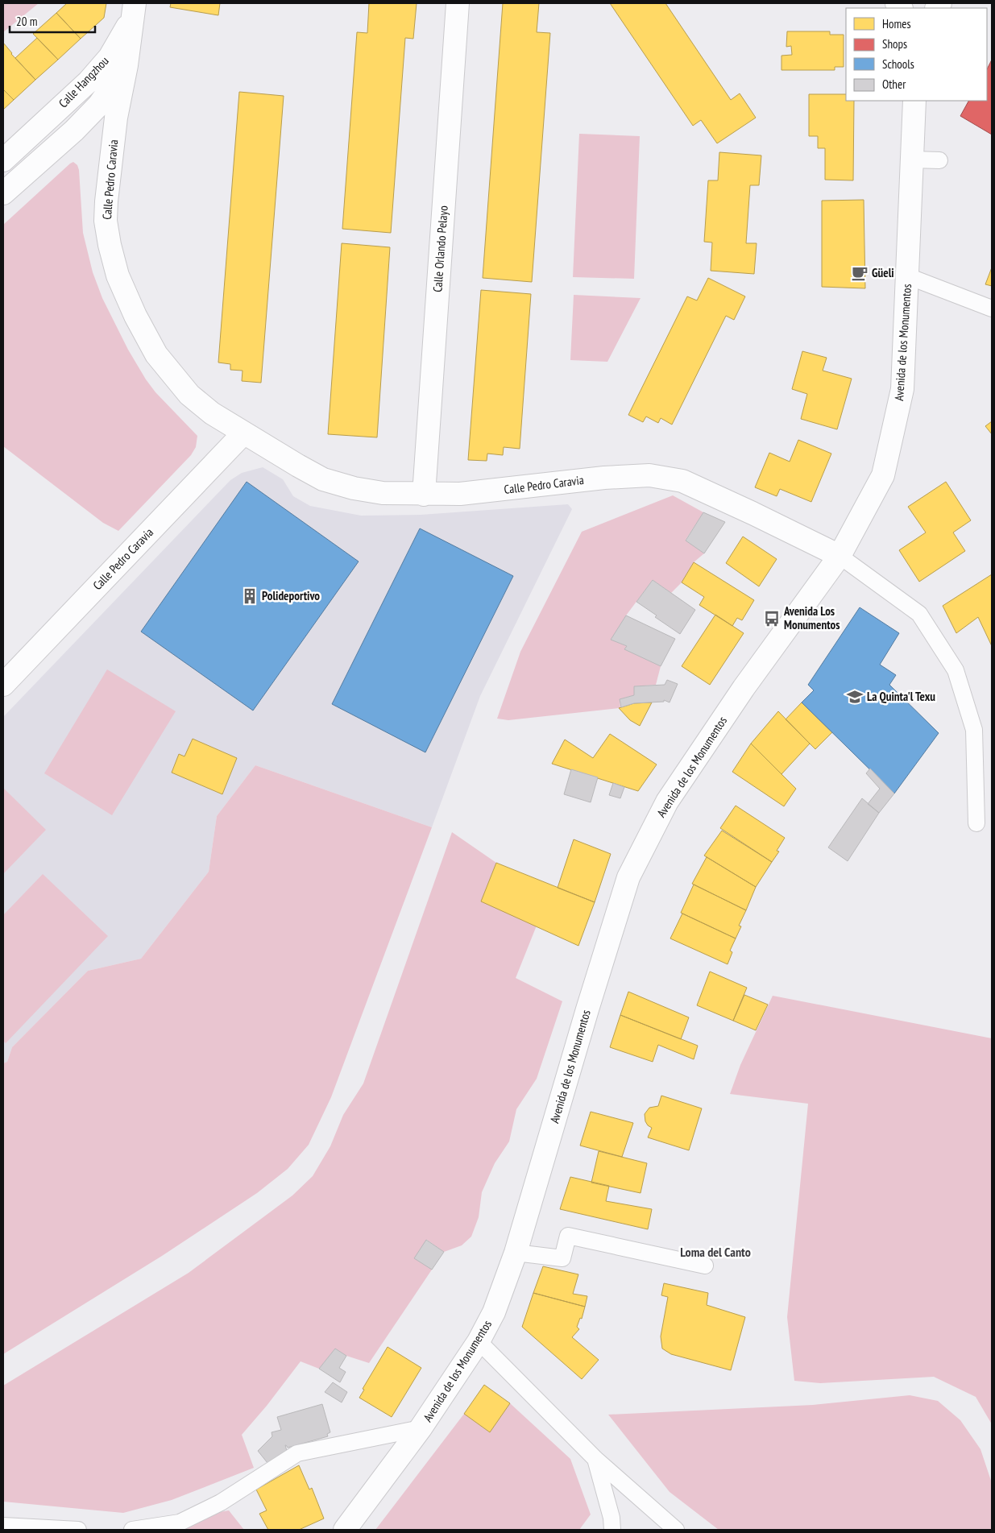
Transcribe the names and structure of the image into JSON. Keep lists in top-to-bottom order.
{
  "streets": {
    "street": [
      "Calle Hangzhou",
      "Calle Pedro Caravia",
      "Calle Orlando Pelayo",
      "Avenida de los Monumentos"
    ]
  },
  "crossings": [
    ["Calle Hangzhou", "Calle Pedro Caravia"],
    ["Calle Pedro Caravia", "Calle Orlando Pelayo"],
    ["Calle Pedro Caravia", "Avenida de los Monumentos"]
  ],
  "districts": ["Loma del Canto"],
  "places": {
    "cafe": ["Güeli"],
    "building": ["Polideportivo"],
    "bus stop": ["Avenida Los Monumentos"],
    "school or university": ["La Quinta'l Texu"]
  },
  "legend": [
    "Homes",
    "Shops",
    "Schools",
    "Other"
  ],
  "scale_bar": "20 m"
}
